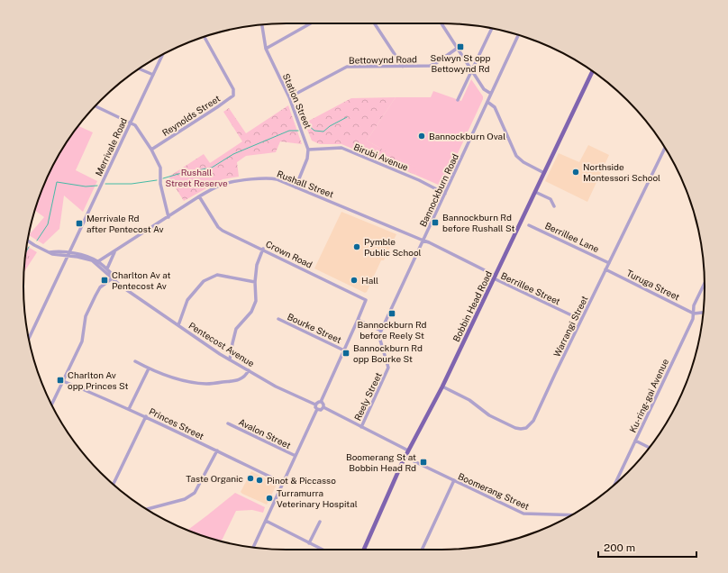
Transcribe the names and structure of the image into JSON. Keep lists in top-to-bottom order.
{
  "streets": {
    "main road": ["Bobbin Head Road"],
    "street": [
      "Bettowynd Road",
      "Station Street",
      "Reynolds Street",
      "Merrivale Road",
      "Birubi Avenue",
      "Rushall Street",
      "Bannockburn Road",
      "Berrillee Lane",
      "Crown Road",
      "Turuga Street",
      "Berrillee Street",
      "Warrangi Street",
      "Bourke Street",
      "Pentecost Avenue",
      "Ku-ring-gai Avenue",
      "Reely Street",
      "Princes Street",
      "Avalon Street",
      "Boomerang Street"
    ]
  },
  "crossings": [
    ["Bettowynd Road", "Station Street"],
    ["Station Street", "Birubi Avenue"],
    ["Merrivale Road", "Pentecost Avenue"],
    ["Birubi Avenue", "Bannockburn Road"],
    ["Rushall Street", "Bannockburn Road"],
    ["Rushall Street", "Crown Road"],
    ["Rushall Street", "Berrillee Street"],
    ["Rushall Street", "Bobbin Head Road"],
    ["Rushall Street", "Pentecost Avenue"],
    ["Bannockburn Road", "Reely Street"],
    ["Berrillee Lane", "Warrangi Street"],
    ["Turuga Street", "Warrangi Street"],
    ["Turuga Street", "Ku-ring-gai Avenue"],
    ["Berrillee Street", "Bobbin Head Road"],
    ["Berrillee Street", "Warrangi Street"],
    ["Bobbin Head Road", "Warrangi Street"],
    ["Bobbin Head Road", "Boomerang Street"]
  ],
  "parks": ["Rushall Street Reserve"],
  "places": {
    "transit": [
      "Selwyn St opp Bettowynd Rd",
      "Bannockburn Rd before Rushall St",
      "Merrivale Rd after Pentecost Av",
      "Charlton Av at Pentecost Av",
      "Bannockburn Rd before Reely St",
      "Bannockburn Rd opp Bourke St",
      "Charlton Av opp Princes St",
      "Boomerang St at Bobbin Head Rd"
    ],
    "other": [
      "Bannockburn Oval",
      "Northside Montessori School",
      "Pymble Public School",
      "Hall",
      "Taste Organic",
      "Pinot & Piccasso",
      "Turramurra Veterinary Hospital"
    ]
  },
  "scale_bar": "200 m"
}
